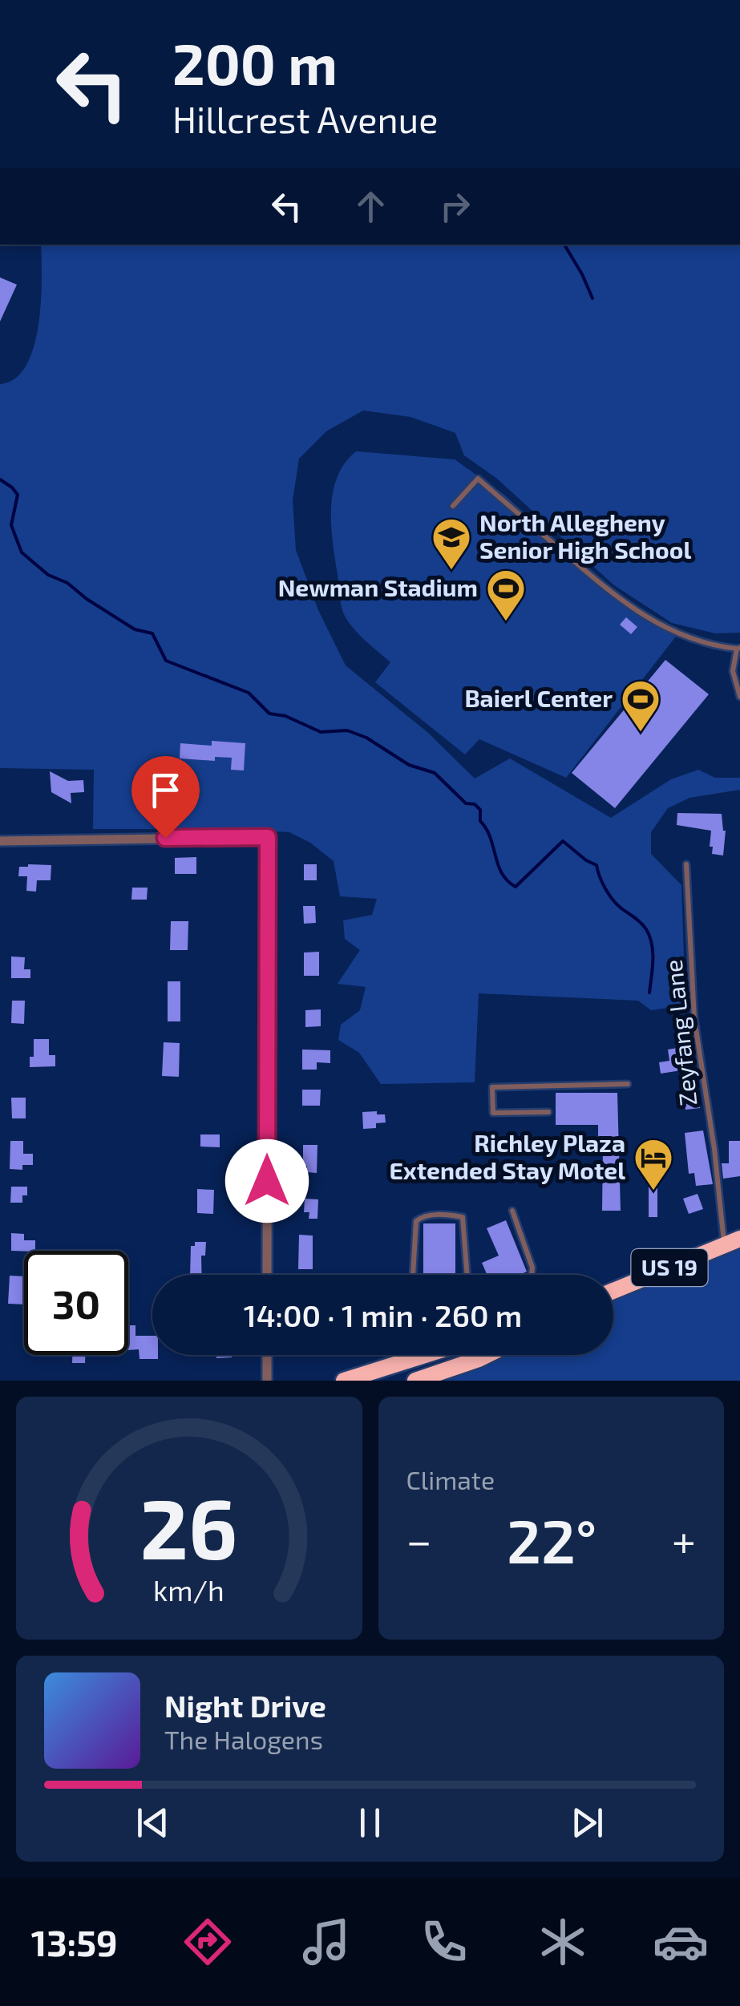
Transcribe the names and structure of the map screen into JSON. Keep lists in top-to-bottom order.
{
  "streets": {
    "highway": ["US 19"],
    "lane": ["Zeyfang Lane"]
  },
  "crossings": [
    ["Zeyfang Lane", "US 19"]
  ],
  "places": {
    "school or university": ["North Allegheny Senior High School"],
    "sports": ["Newman Stadium", "Baierl Center"],
    "hotel": ["Richley Plaza Extended Stay Motel"]
  },
  "page": {
    "turn": ["200 m", "Hillcrest Avenue"],
    "limit": "30",
    "trip": "14:00 · 1 min · 260 m",
    "tile": "Climate",
    "heat": ["−", "22°", "+"],
    "song": ["Night Drive", "The Halogens"],
    "tabs": "13:59",
    "gauge": ["26", "km/h"]
  }
}
